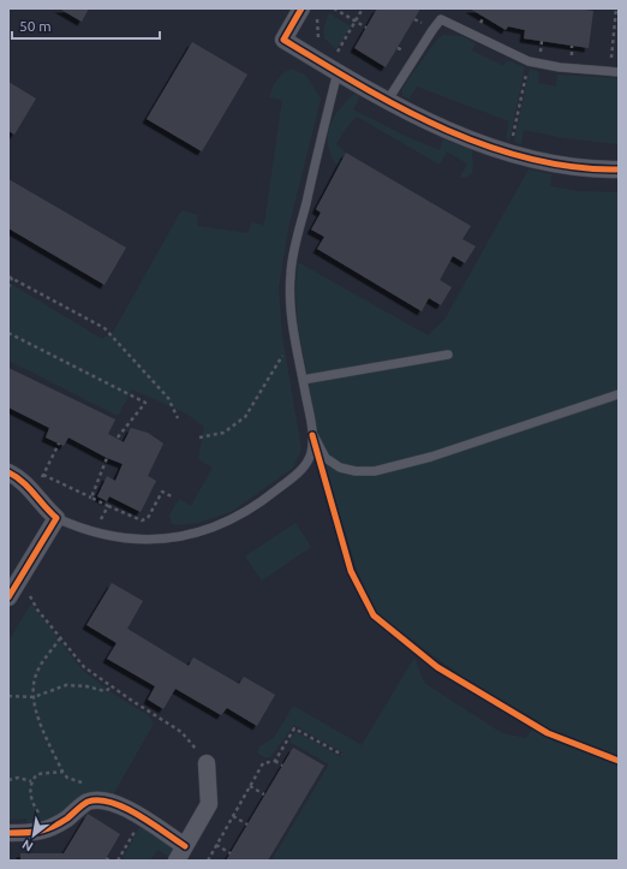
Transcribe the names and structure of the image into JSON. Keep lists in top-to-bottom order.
{
  "scale_bar": "50 m",
  "north": "bottom left"
}
